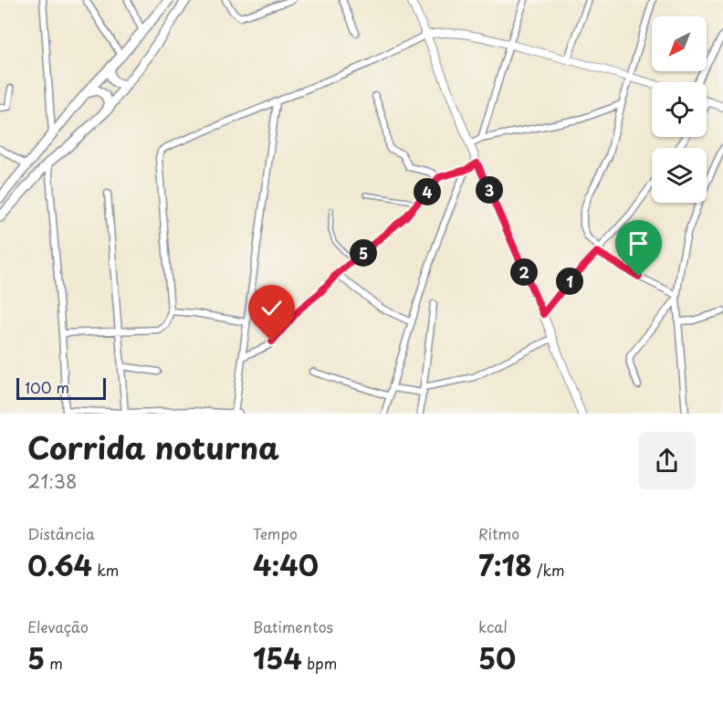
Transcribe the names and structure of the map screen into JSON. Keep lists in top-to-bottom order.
{
  "scale_bar": "100 m",
  "north": "bottom left",
  "page": {
    "pins": [
      "3",
      "4",
      "5",
      "2",
      "1"
    ],
    "scale": "100 m",
    "heading": ["Corrida noturna", "21:38"],
    "stats": [
      ["Distância", "0.64 km"],
      ["Tempo", "4:40"],
      ["Ritmo", "7:18 /km"],
      ["Elevação", "5 m"],
      ["Batimentos", "154 bpm"],
      ["kcal", "50"]
    ]
  }
}
